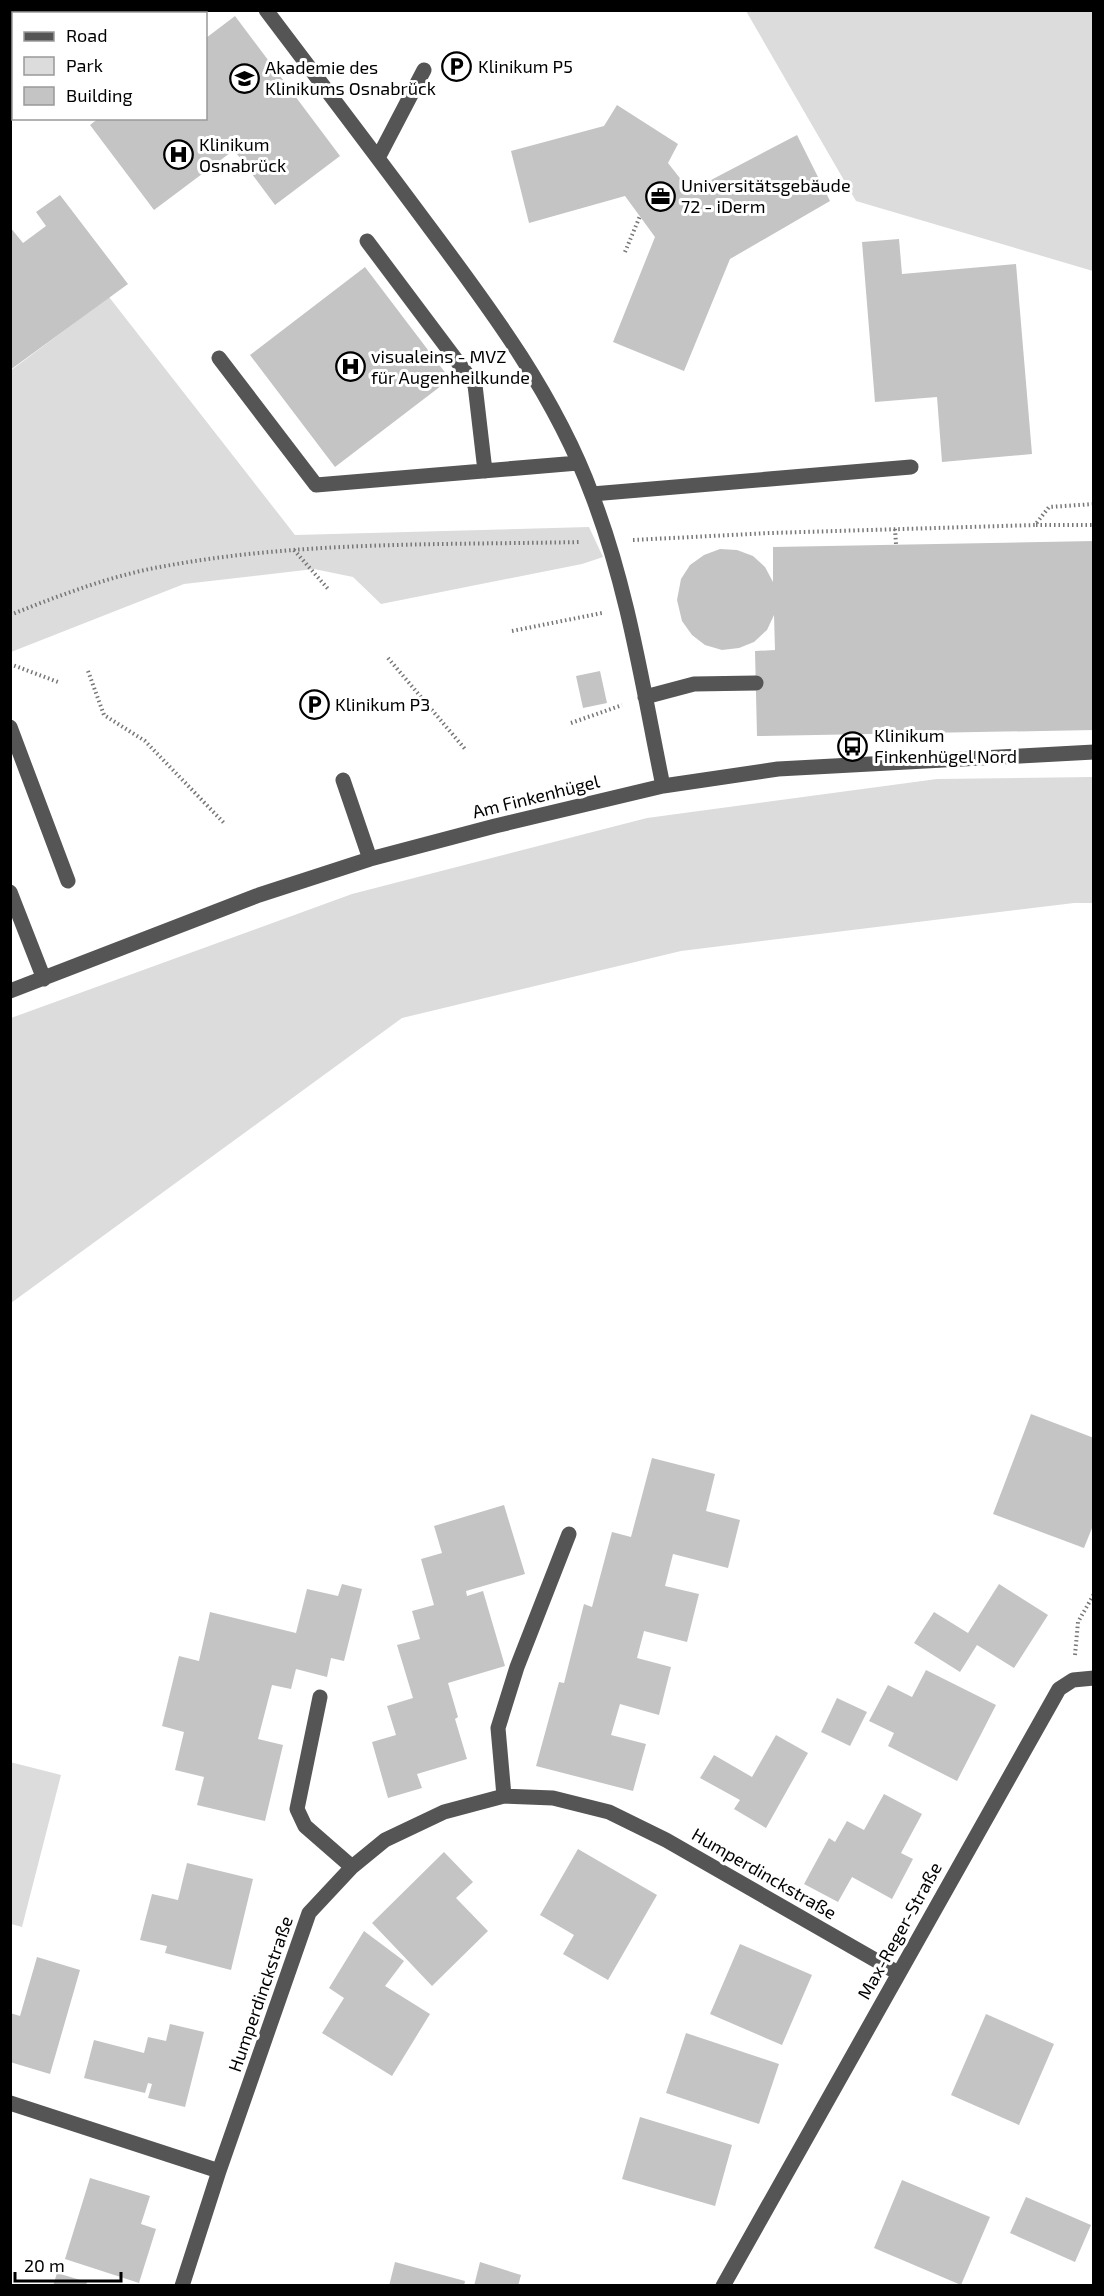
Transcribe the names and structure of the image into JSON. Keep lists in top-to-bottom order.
{
  "streets": {
    "street": ["Am Finkenhügel", "Humperdinckstraße", "Max-Reger-Straße"]
  },
  "crossings": [
    ["Humperdinckstraße", "Max-Reger-Straße"]
  ],
  "places": {
    "parking": ["Klinikum P5", "Klinikum P3"],
    "school or university": ["Akademie des Klinikums Osnabrück"],
    "hospital": ["Klinikum Osnabrück", "visualeins - MVZ für Augenheilkunde"],
    "office": ["Universitätsgebäude 72 - iDerm"],
    "bus stop": ["Klinikum Finkenhügel Nord"]
  },
  "legend": ["Road", "Park", "Building"],
  "scale_bar": "20 m"
}
